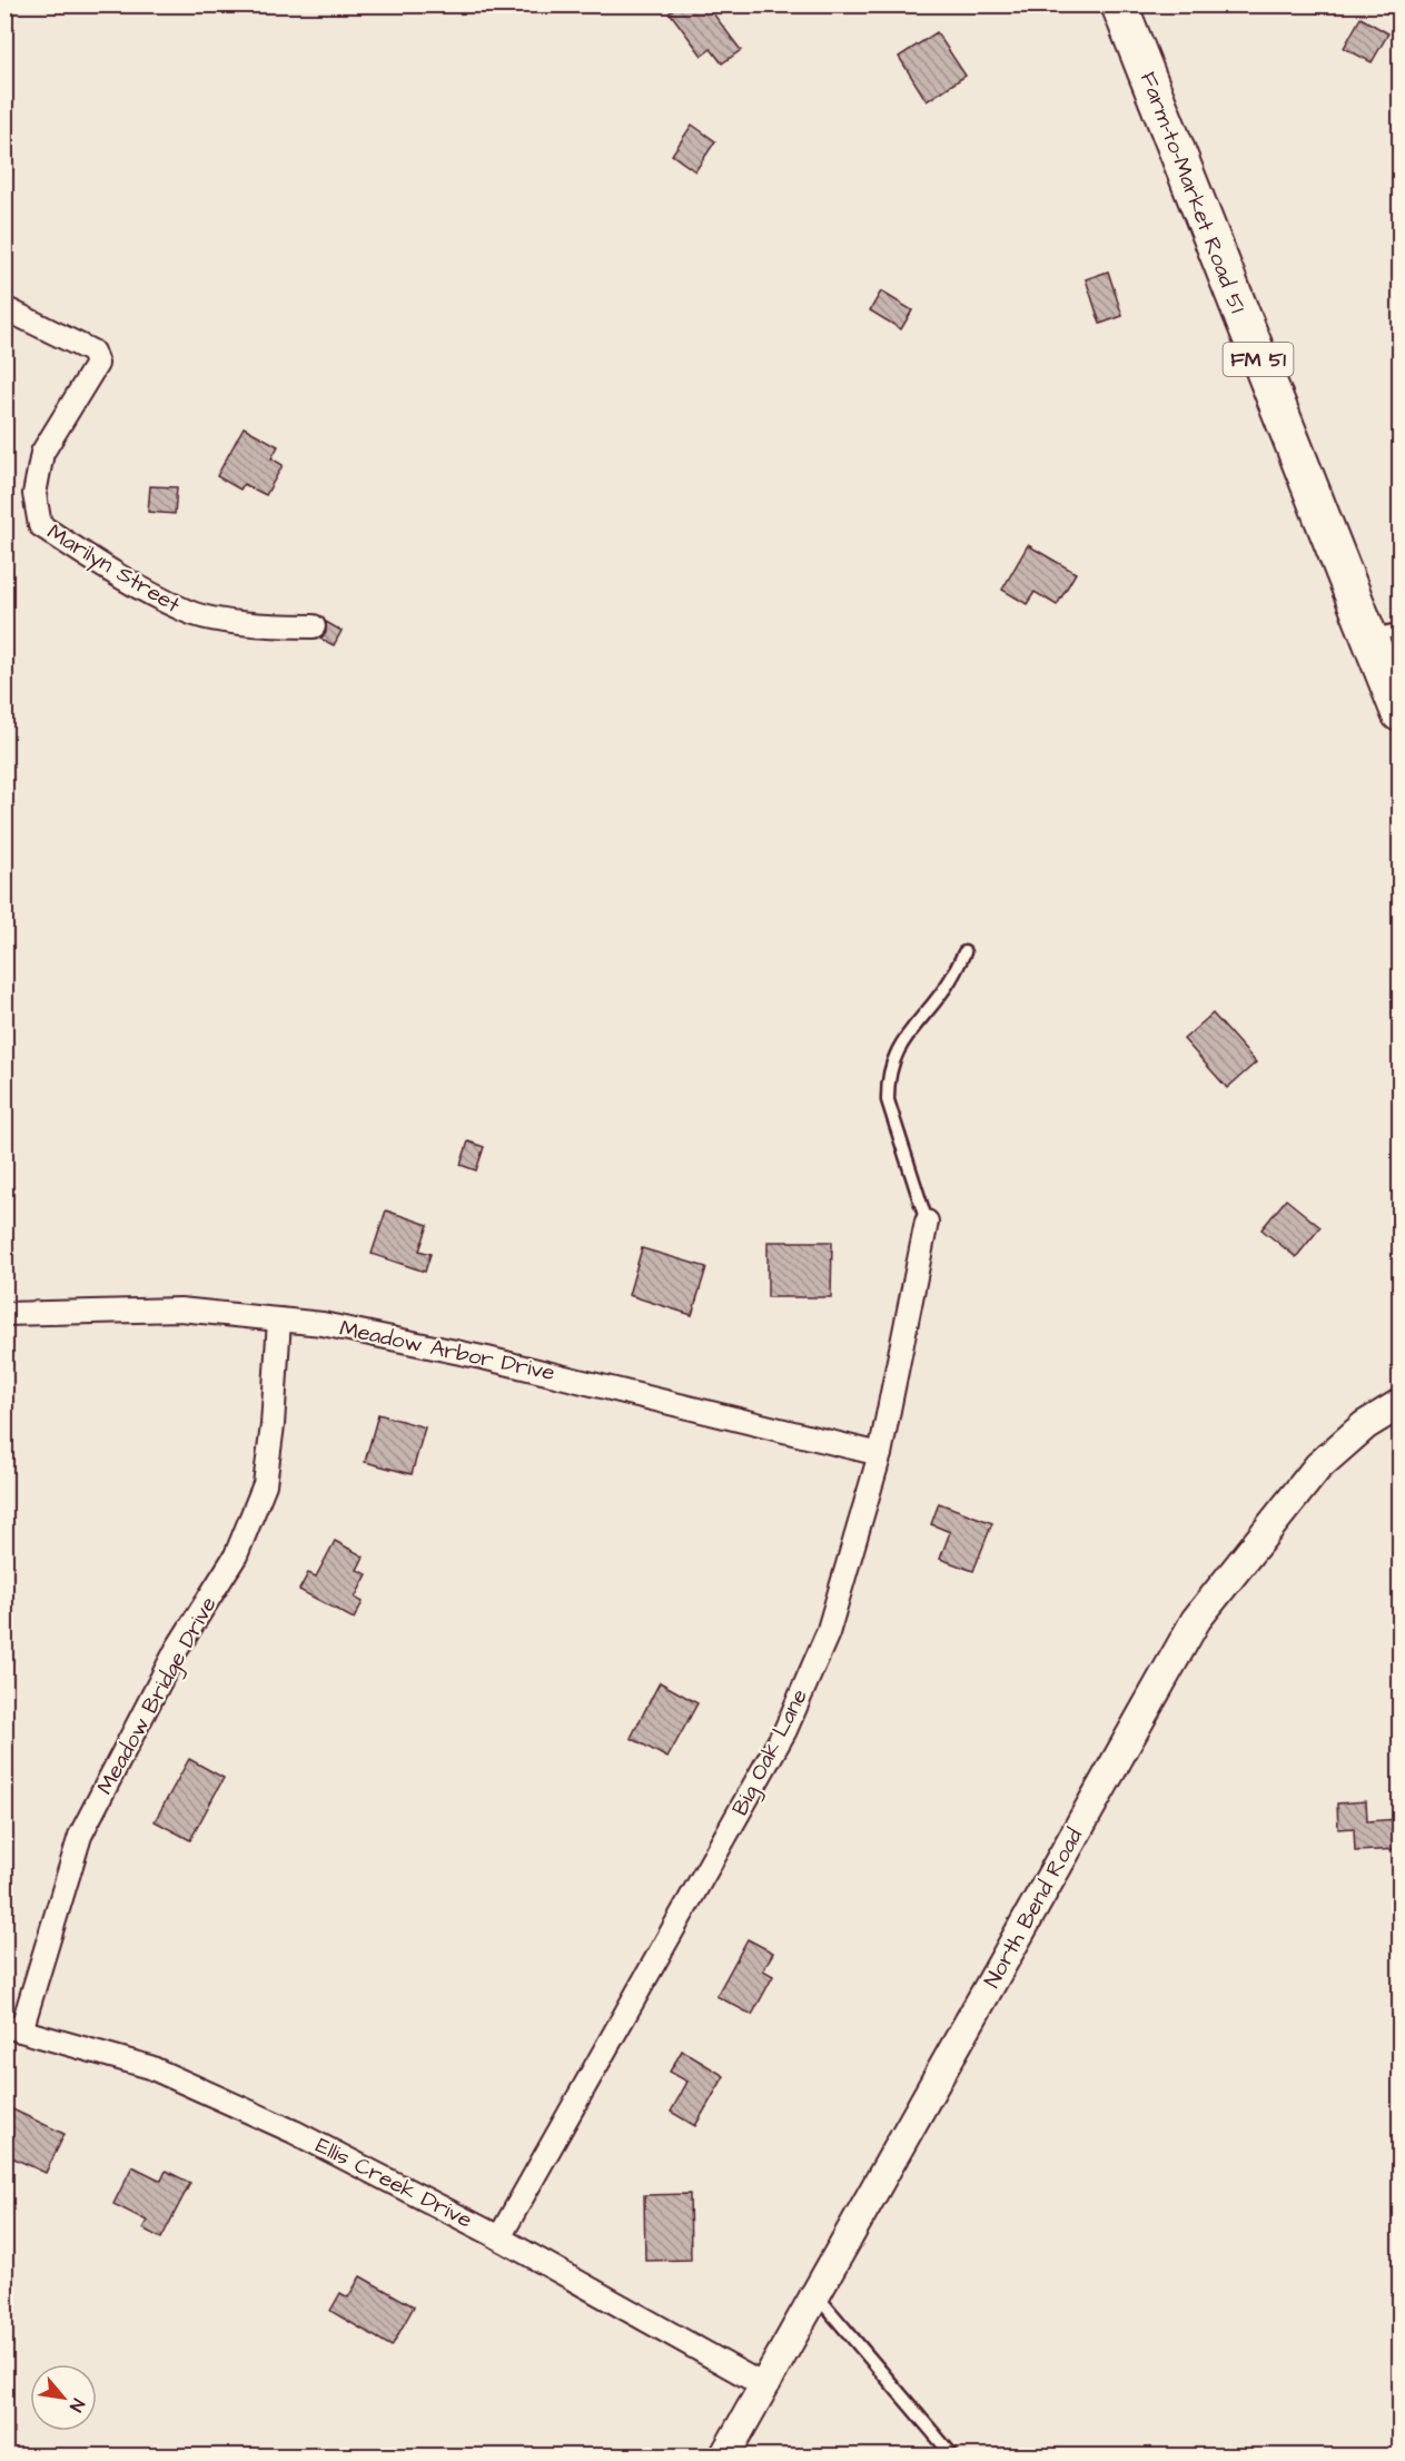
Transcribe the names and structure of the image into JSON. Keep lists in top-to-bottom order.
{
  "streets": {
    "main road": ["Farm-to-Market Road 51", "FM 51"],
    "street": [
      "Marilyn Street",
      "Meadow Arbor Drive",
      "Meadow Bridge Drive",
      "Big Oak Lane",
      "North Bend Road",
      "Ellis Creek Drive"
    ]
  },
  "crossings": [
    ["Meadow Arbor Drive", "Meadow Bridge Drive"],
    ["Meadow Arbor Drive", "Big Oak Lane"],
    ["Meadow Bridge Drive", "Ellis Creek Drive"],
    ["Big Oak Lane", "Ellis Creek Drive"],
    ["North Bend Road", "Ellis Creek Drive"]
  ],
  "north": "bottom right"
}
